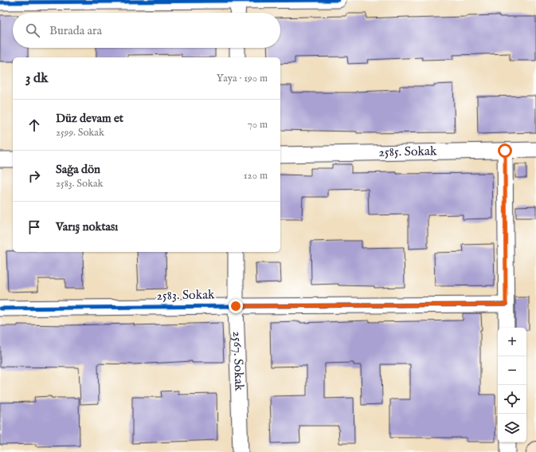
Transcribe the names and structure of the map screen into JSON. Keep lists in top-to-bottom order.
{
  "streets": {
    "street": ["2585. Sokak", "2583. Sokak", "2567. Sokak"]
  },
  "crossings": [
    ["2583. Sokak", "2567. Sokak"]
  ],
  "page": {
    "search": "Burada ara",
    "heading": ["3 dk", "Yaya · 190 m"],
    "list": [
      ["Düz devam et", "2599. Sokak", "70 m"],
      ["Sağa dön", "2583. Sokak", "120 m"],
      "Varış noktası"
    ],
    "map_buttons": ["+", "−"]
  }
}
